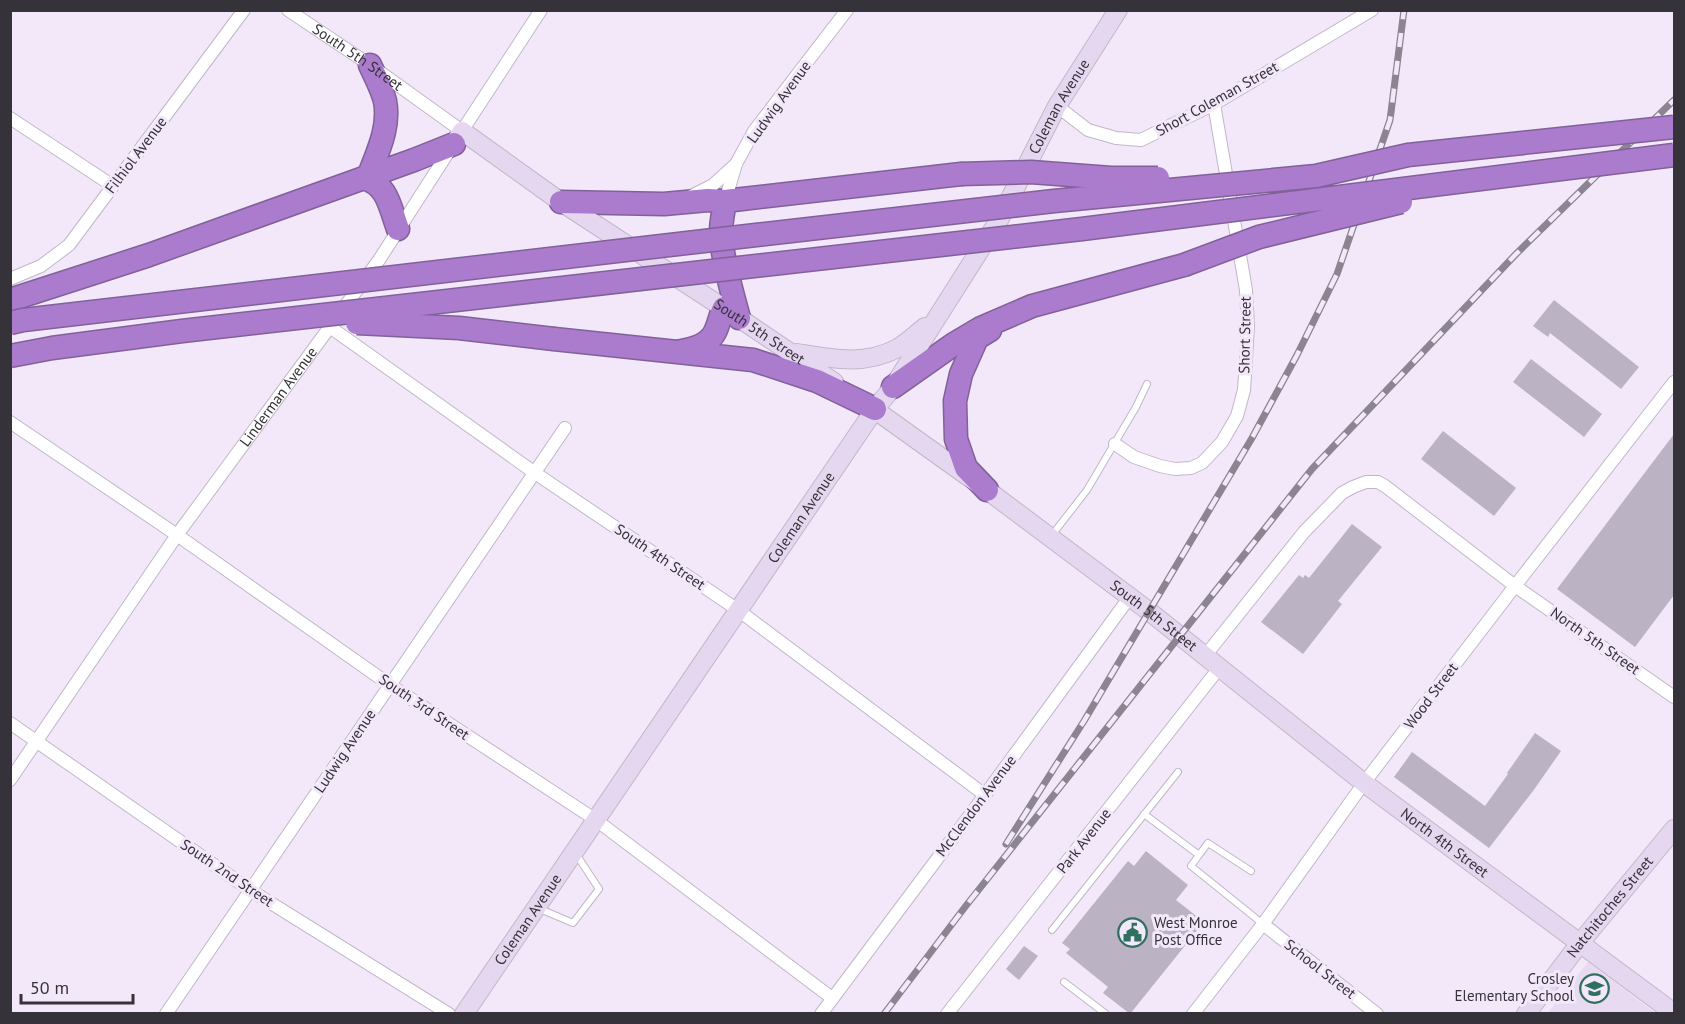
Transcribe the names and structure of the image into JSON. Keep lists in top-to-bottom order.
{
  "streets": {
    "street": [
      "South 5th Street",
      "Short Coleman Street",
      "Ludwig Avenue",
      "Coleman Avenue",
      "Filhiol Avenue",
      "Short Street",
      "Linderman Avenue",
      "South 4th Street",
      "North 5th Street",
      "Wood Street",
      "South 3rd Street",
      "McClendon Avenue",
      "Park Avenue",
      "North 4th Street",
      "South 2nd Street",
      "Natchitoches Street",
      "School Street"
    ]
  },
  "crossings": [
    ["South 5th Street", "Coleman Avenue"],
    ["South 5th Street", "Linderman Avenue"],
    ["South 5th Street", "North 5th Street"],
    ["South 5th Street", "McClendon Avenue"],
    ["South 5th Street", "Park Avenue"],
    ["South 5th Street", "North 4th Street"],
    ["Short Coleman Street", "Coleman Avenue"],
    ["Short Coleman Street", "Short Street"],
    ["Ludwig Avenue", "South 4th Street"],
    ["Ludwig Avenue", "South 3rd Street"],
    ["Ludwig Avenue", "South 2nd Street"],
    ["Coleman Avenue", "South 4th Street"],
    ["Coleman Avenue", "South 3rd Street"],
    ["Linderman Avenue", "South 4th Street"],
    ["Linderman Avenue", "South 3rd Street"],
    ["Linderman Avenue", "South 2nd Street"],
    ["South 4th Street", "McClendon Avenue"],
    ["North 5th Street", "Wood Street"],
    ["Wood Street", "North 4th Street"],
    ["Wood Street", "School Street"],
    ["South 3rd Street", "McClendon Avenue"],
    ["Park Avenue", "North 4th Street"],
    ["North 4th Street", "Natchitoches Street"]
  ],
  "places": {
    "public building": ["West Monroe Post Office"],
    "school or university": ["Crosley Elementary School"]
  },
  "scale_bar": "50 m"
}
